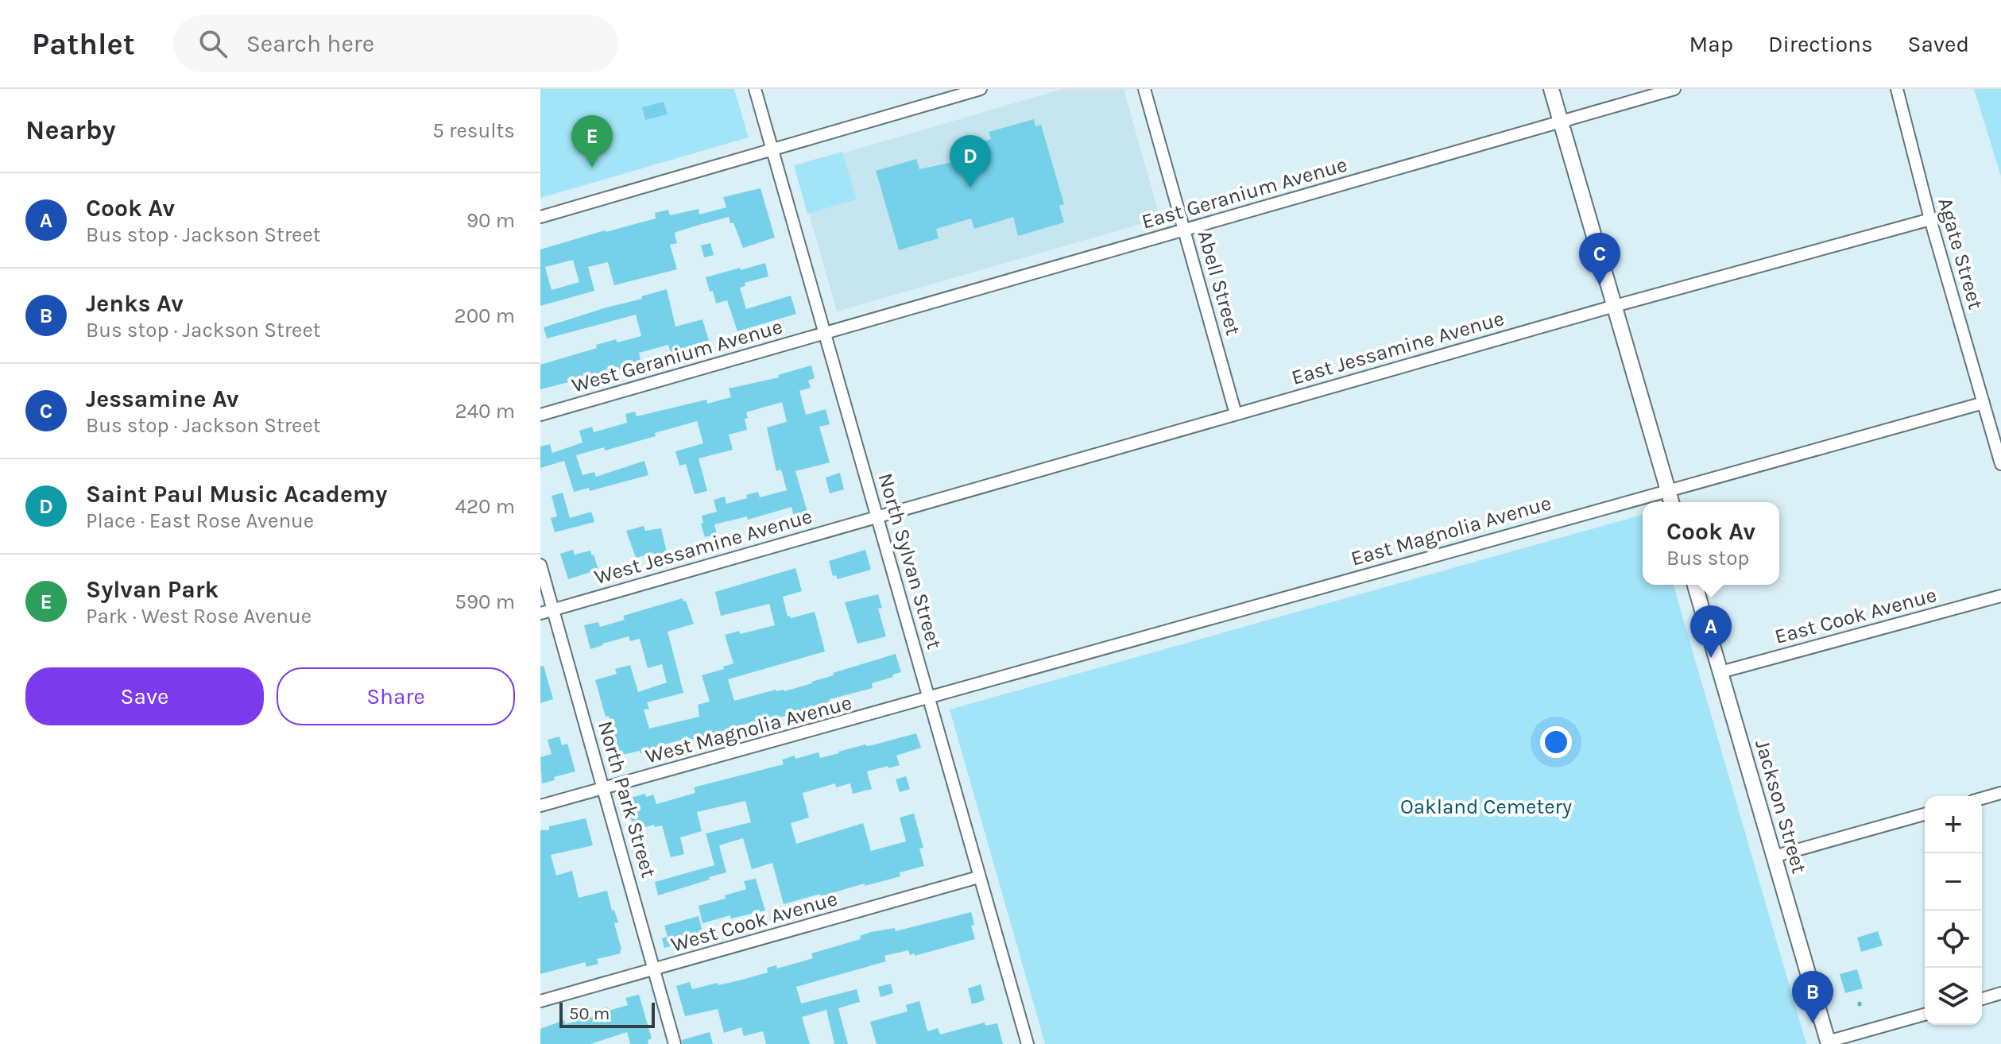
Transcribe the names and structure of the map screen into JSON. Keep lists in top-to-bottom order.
{
  "streets": {
    "street": [
      "East Geranium Avenue",
      "Agate Street",
      "Abell Street",
      "East Jessamine Avenue",
      "West Geranium Avenue",
      "East Magnolia Avenue",
      "West Jessamine Avenue",
      "North Sylvan Street",
      "East Cook Avenue",
      "West Magnolia Avenue",
      "North Park Street",
      "Jackson Street",
      "West Cook Avenue"
    ]
  },
  "crossings": [
    ["East Geranium Avenue", "Abell Street"],
    ["East Geranium Avenue", "West Geranium Avenue"],
    ["East Geranium Avenue", "North Sylvan Street"],
    ["Agate Street", "East Jessamine Avenue"],
    ["Agate Street", "East Magnolia Avenue"],
    ["Abell Street", "East Jessamine Avenue"],
    ["East Jessamine Avenue", "West Jessamine Avenue"],
    ["East Jessamine Avenue", "North Sylvan Street"],
    ["West Geranium Avenue", "North Sylvan Street"],
    ["East Magnolia Avenue", "North Sylvan Street"],
    ["East Magnolia Avenue", "West Magnolia Avenue"],
    ["West Jessamine Avenue", "North Sylvan Street"],
    ["West Jessamine Avenue", "North Park Street"],
    ["North Sylvan Street", "West Magnolia Avenue"],
    ["North Sylvan Street", "West Cook Avenue"],
    ["East Cook Avenue", "Jackson Street"],
    ["West Magnolia Avenue", "North Park Street"],
    ["North Park Street", "West Cook Avenue"]
  ],
  "parks": ["Oakland Cemetery"],
  "scale_bar": "50 m",
  "page": {
    "header": "Pathlet",
    "search": "Search here",
    "nav": ["Map", "Directions", "Saved"],
    "heading": ["Nearby", "5 results"],
    "pins": [
      "E",
      "D",
      "C",
      "A",
      "B"
    ],
    "list": [
      {
        "mark": "A",
        "name": "Cook Av",
        "note": "Bus stop · Jackson Street",
        "value": "90 m"
      },
      {
        "mark": "B",
        "name": "Jenks Av",
        "note": "Bus stop · Jackson Street",
        "value": "200 m"
      },
      {
        "mark": "C",
        "name": "Jessamine Av",
        "note": "Bus stop · Jackson Street",
        "value": "240 m"
      },
      {
        "mark": "D",
        "name": "Saint Paul Music Academy",
        "note": "Place · East Rose Avenue",
        "value": "420 m"
      },
      {
        "mark": "E",
        "name": "Sylvan Park",
        "note": "Park · West Rose Avenue",
        "value": "590 m"
      }
    ],
    "popup": ["Cook Av", "Bus stop"],
    "buttons": ["Save", "Share"],
    "map_buttons": ["+", "−"],
    "scale": "50 m"
  }
}
